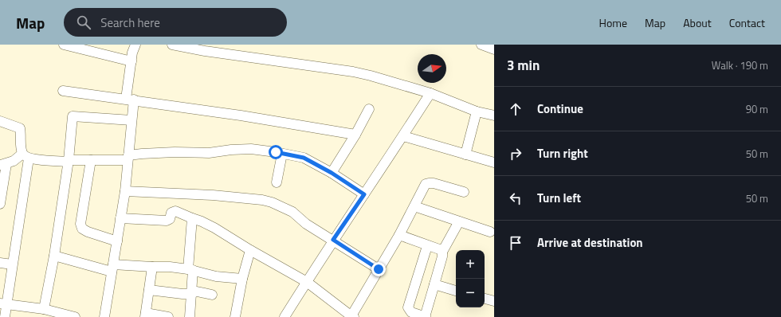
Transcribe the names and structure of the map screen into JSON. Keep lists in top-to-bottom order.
{
  "north": "right",
  "page": {
    "header": "Map",
    "search": "Search here",
    "nav": [
      "Home",
      "Map",
      "About",
      "Contact"
    ],
    "heading": ["3 min", "Walk · 190 m"],
    "list": [
      ["Continue", "90 m"],
      ["Turn right", "50 m"],
      ["Turn left", "50 m"],
      "Arrive at destination"
    ],
    "map_buttons": ["+", "−"]
  }
}
